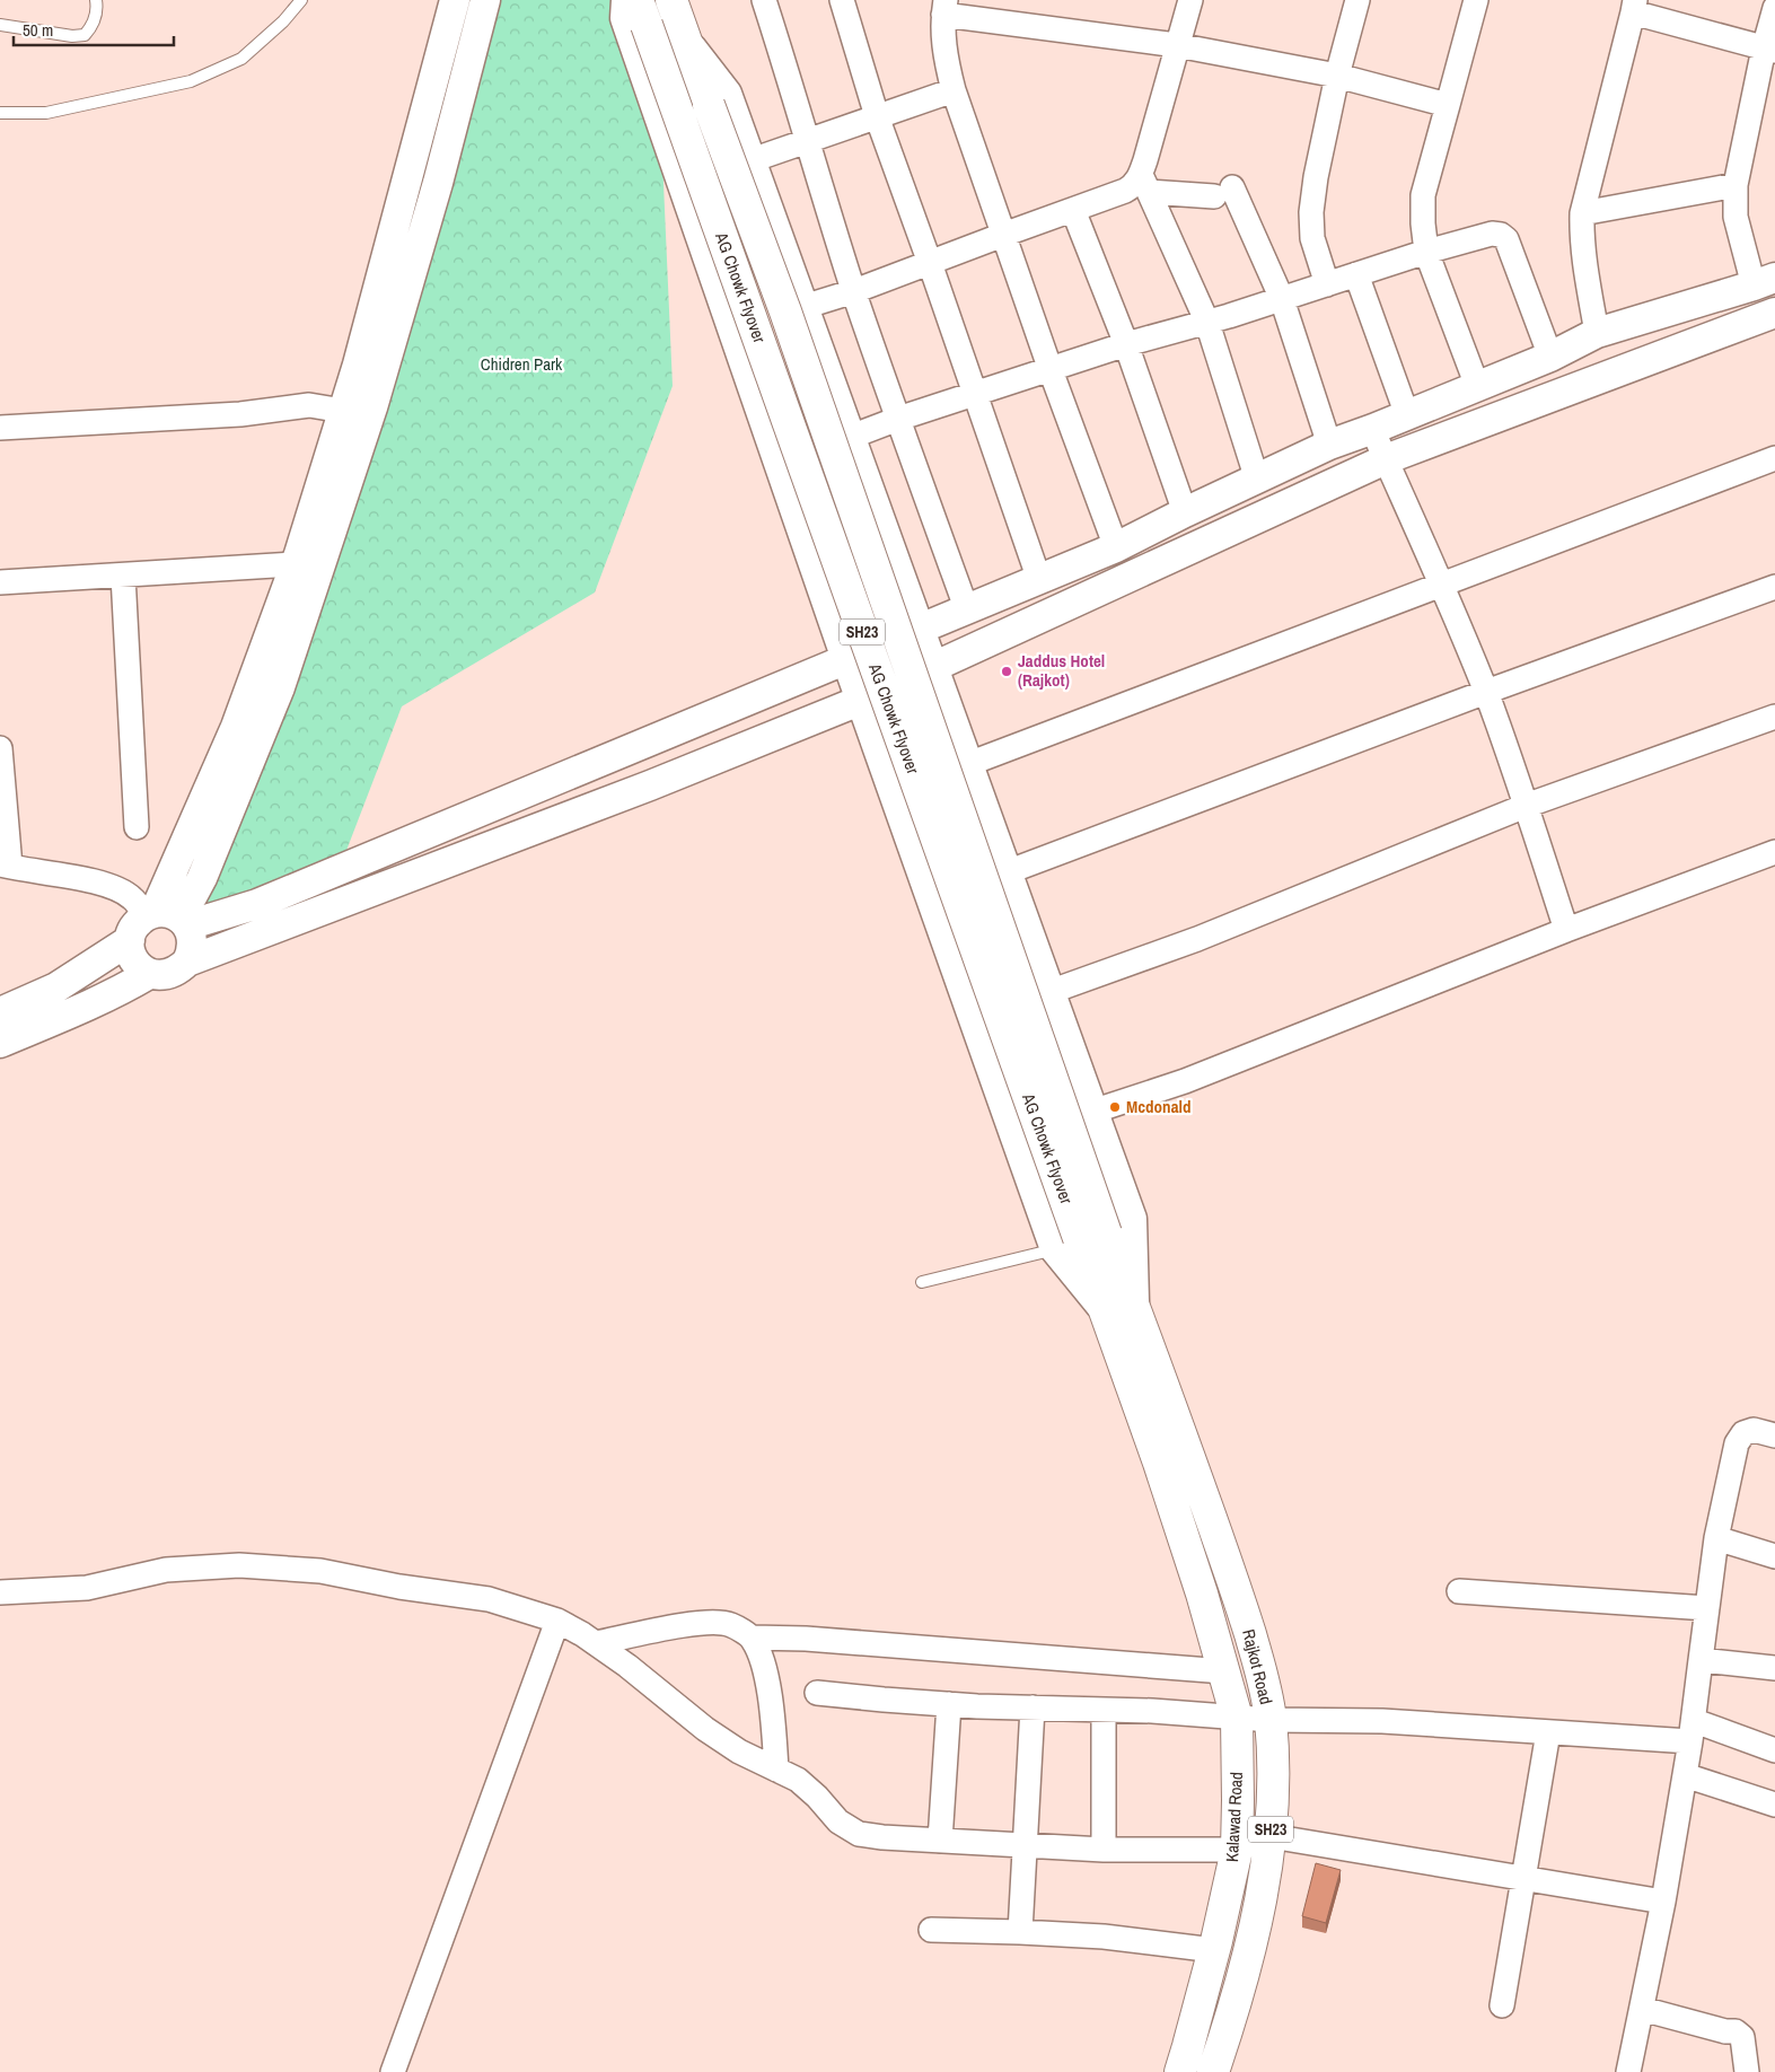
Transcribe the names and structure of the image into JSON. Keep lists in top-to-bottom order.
{
  "streets": {
    "main road": [
      "AG Chowk Flyover",
      "SH23",
      "Rajkot Road",
      "Kalawad Road"
    ]
  },
  "crossings": [
    ["AG Chowk Flyover", "SH23"],
    ["AG Chowk Flyover", "Rajkot Road"],
    ["AG Chowk Flyover", "Kalawad Road"]
  ],
  "parks": ["Chidren Park"],
  "places": ["Jaddus Hotel (Rajkot)", "Mcdonald"],
  "scale_bar": "50 m"
}
